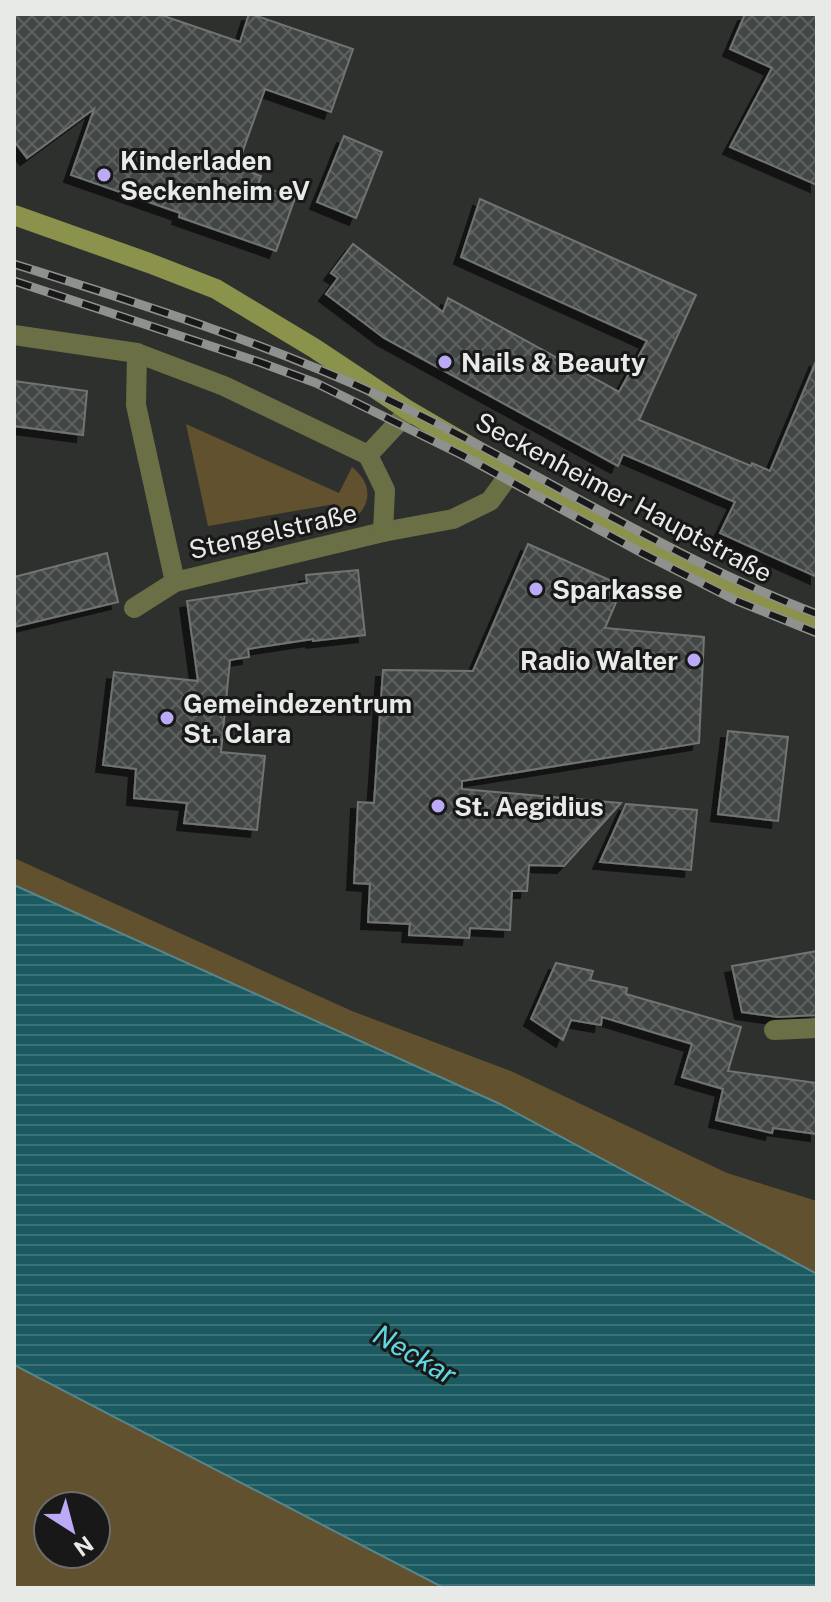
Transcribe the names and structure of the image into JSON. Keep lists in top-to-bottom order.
{
  "streets": {
    "main road": ["Seckenheimer Hauptstraße"],
    "street": ["Stengelstraße"]
  },
  "crossings": [
    ["Seckenheimer Hauptstraße", "Stengelstraße"]
  ],
  "water": ["Neckar"],
  "places": [
    "Kinderladen Seckenheim eV",
    "Nails & Beauty",
    "Sparkasse",
    "Radio Walter",
    "Gemeindezentrum St. Clara",
    "St. Aegidius"
  ],
  "north": "bottom right"
}
